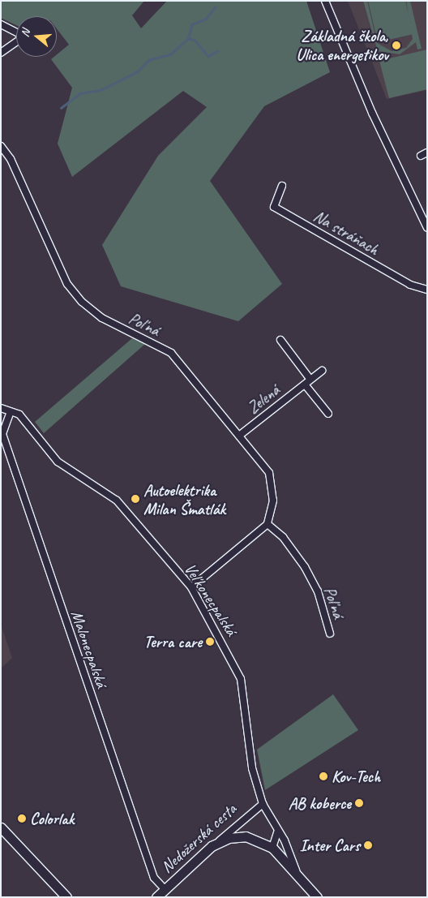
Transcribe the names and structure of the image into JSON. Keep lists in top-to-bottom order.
{
  "streets": {
    "main road": ["Nedožerská cesta"],
    "street": [
      "Na stráňach",
      "Poľná",
      "Zelená",
      "Veľkonecpalská",
      "Malonecpalská"
    ]
  },
  "crossings": [
    ["Poľná", "Zelená"],
    ["Veľkonecpalská", "Malonecpalská"],
    ["Veľkonecpalská", "Nedožerská cesta"],
    ["Malonecpalská", "Nedožerská cesta"]
  ],
  "places": [
    "Základná škola, Ulica energetikov",
    "Autoelektrika Milan Šmatlák",
    "Terra care",
    "Kov-Tech",
    "AB koberce",
    "Colorlak",
    "Inter Cars"
  ],
  "north": "left"
}
